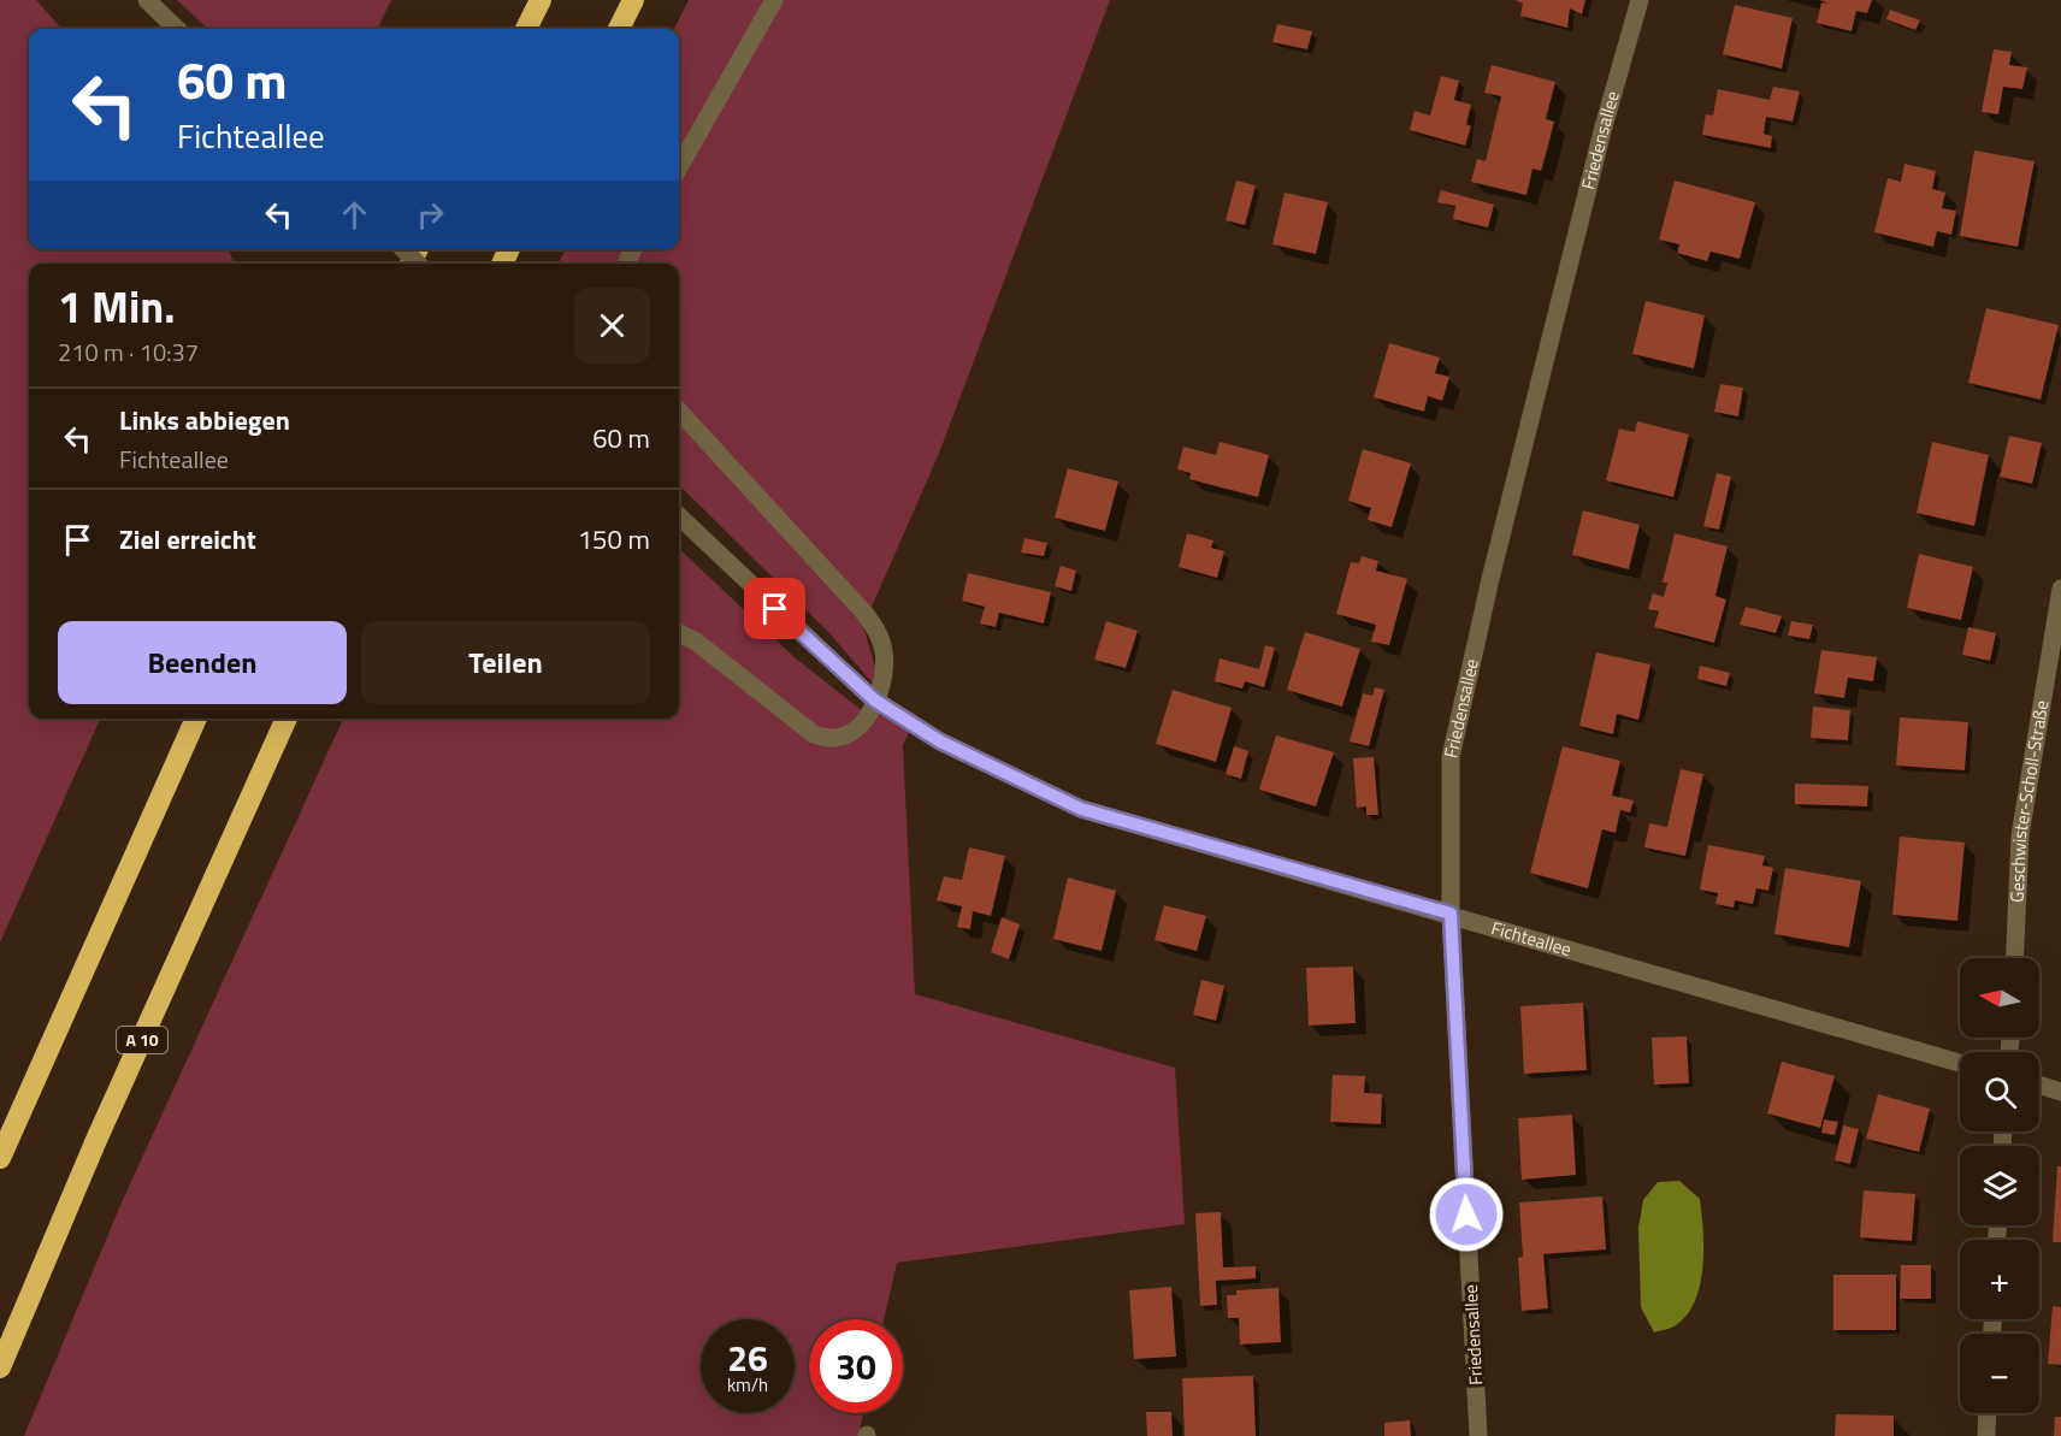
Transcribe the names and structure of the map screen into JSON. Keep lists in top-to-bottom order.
{
  "streets": {
    "highway": ["A 10"],
    "street": ["Friedensallee", "Geschwister-Scholl-Straße", "Fichteallee"]
  },
  "crossings": [
    ["Friedensallee", "Fichteallee"]
  ],
  "north": "left",
  "page": {
    "turn": ["60 m", "Fichteallee"],
    "heading": ["1 Min.", "210 m · 10:37"],
    "list": [
      {
        "name": "Links abbiegen",
        "note": "Fichteallee",
        "value": "60 m"
      },
      {
        "name": "Ziel erreicht",
        "value": "150 m"
      }
    ],
    "buttons": ["Beenden", "Teilen"],
    "map_buttons": ["+", "−"],
    "speed": "26 km/h",
    "limit": "30"
  }
}
